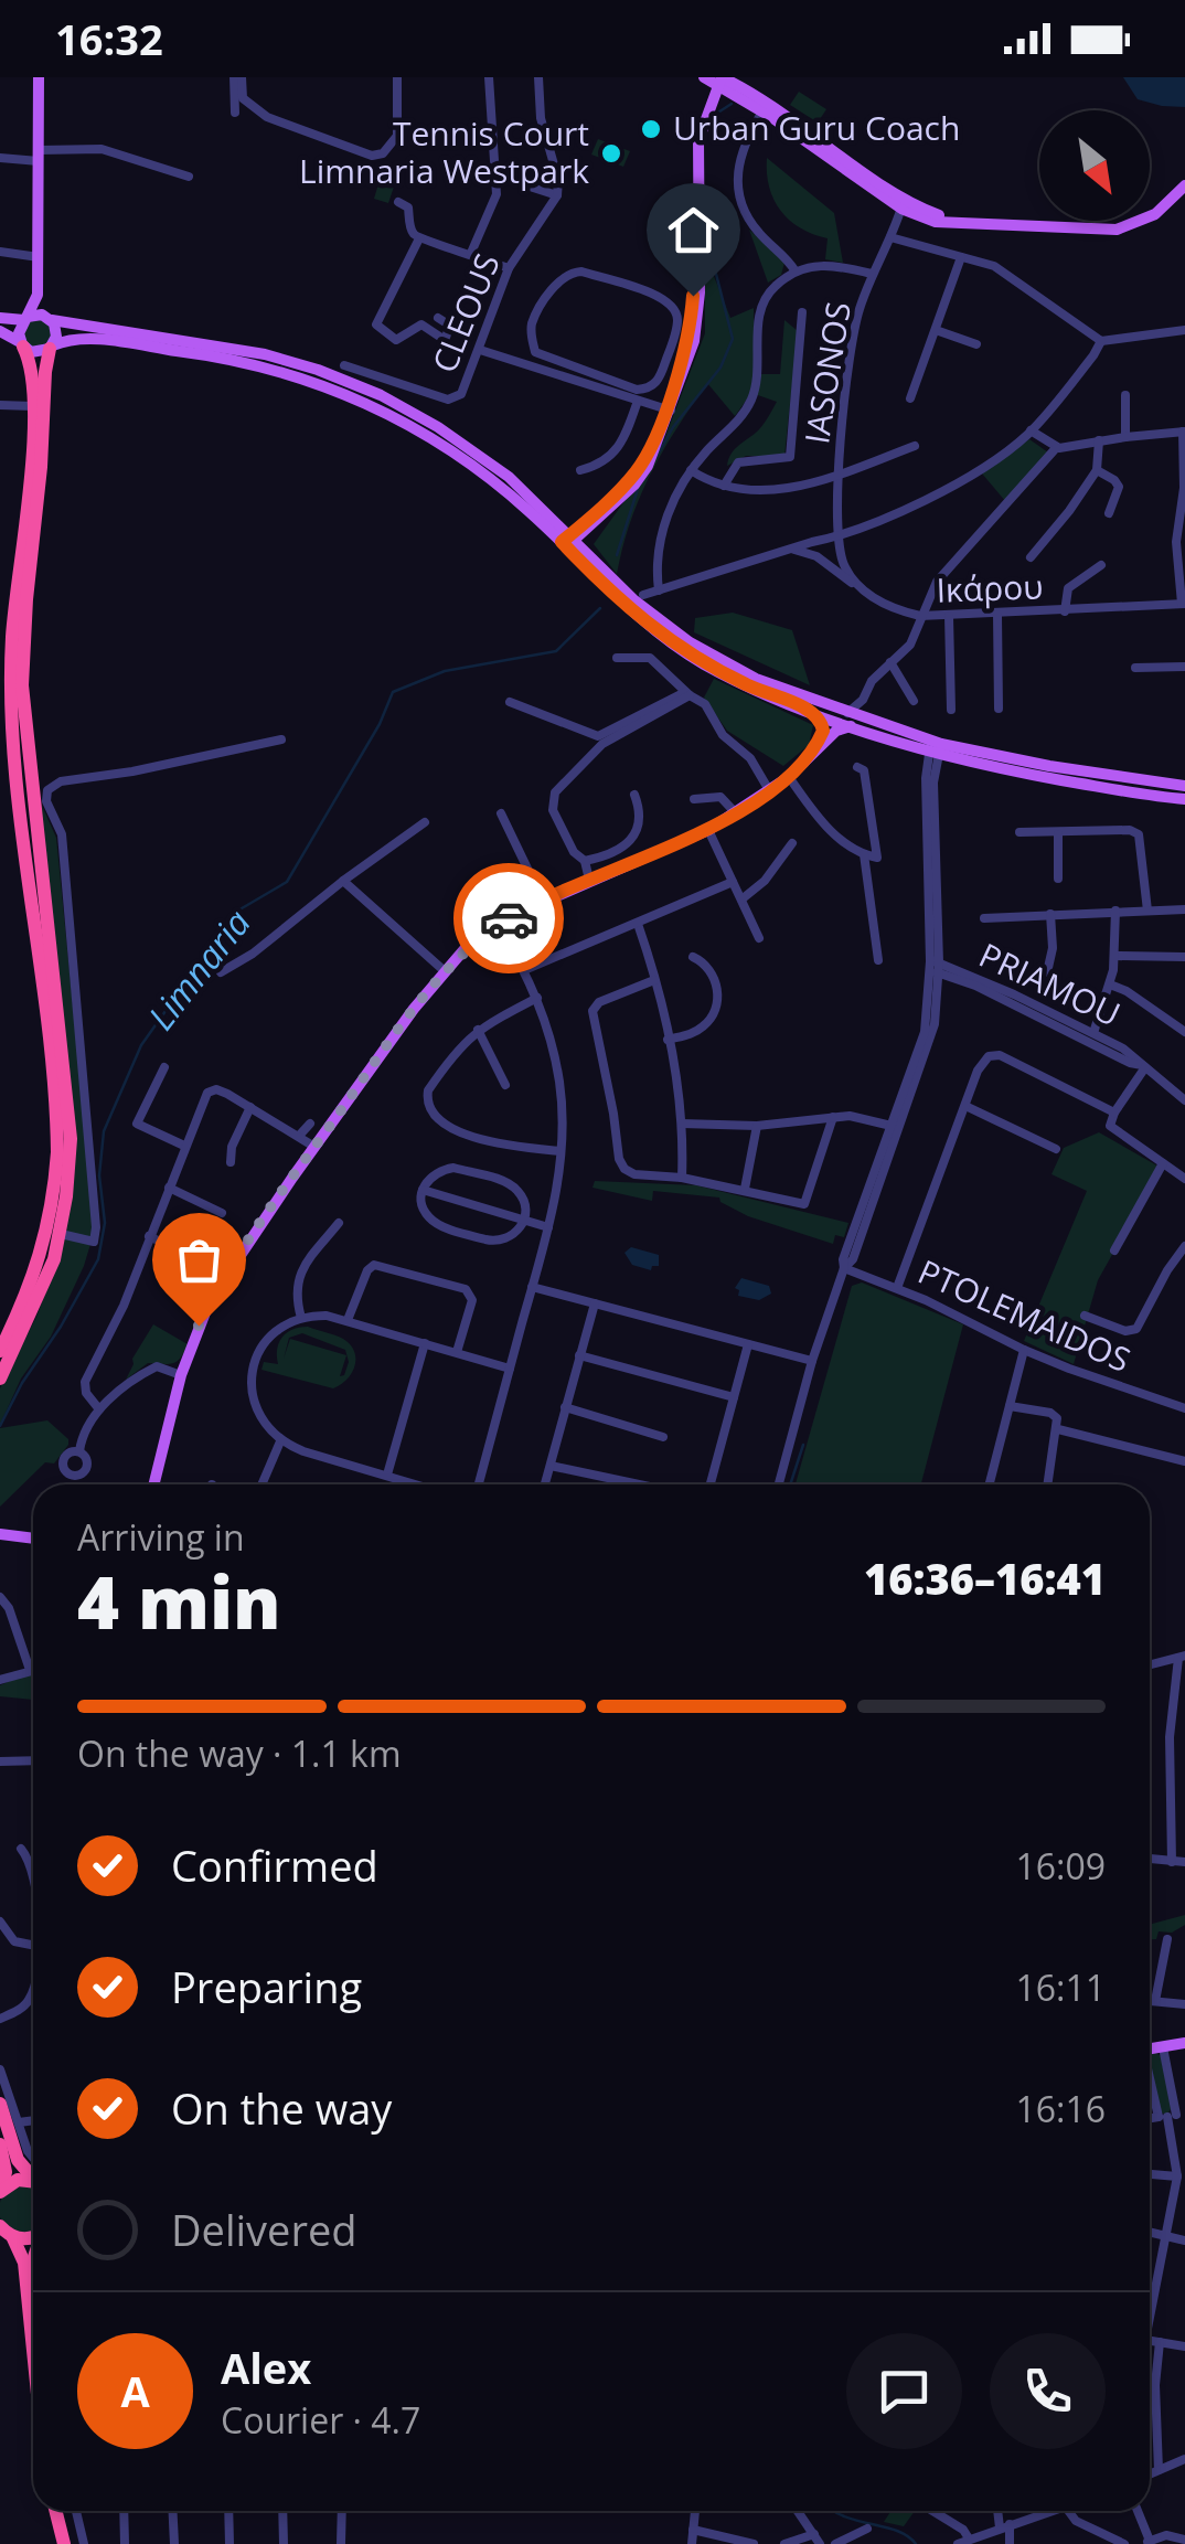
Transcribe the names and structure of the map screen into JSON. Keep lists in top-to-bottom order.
{
  "streets": {
    "street": [
      "CLEOUS",
      "IASONOS",
      "Ικάρου",
      "PRIAMOU",
      "PTOLEMAIDOS"
    ]
  },
  "water": ["Limnaria"],
  "places": ["Urban Guru Coach", "Tennis Court Limnaria Westpark"],
  "north": "bottom right",
  "page": {
    "status": "16:32",
    "heading": ["4 min", "Arriving in", "16:36–16:41"],
    "panel": ["Alex", "Courier · 4.7"],
    "bar": "On the way · 1.1 km",
    "list": [
      ["Confirmed", "16:09"],
      ["Preparing", "16:11"],
      ["On the way", "16:16"],
      "Delivered"
    ],
    "round": "A"
  }
}
